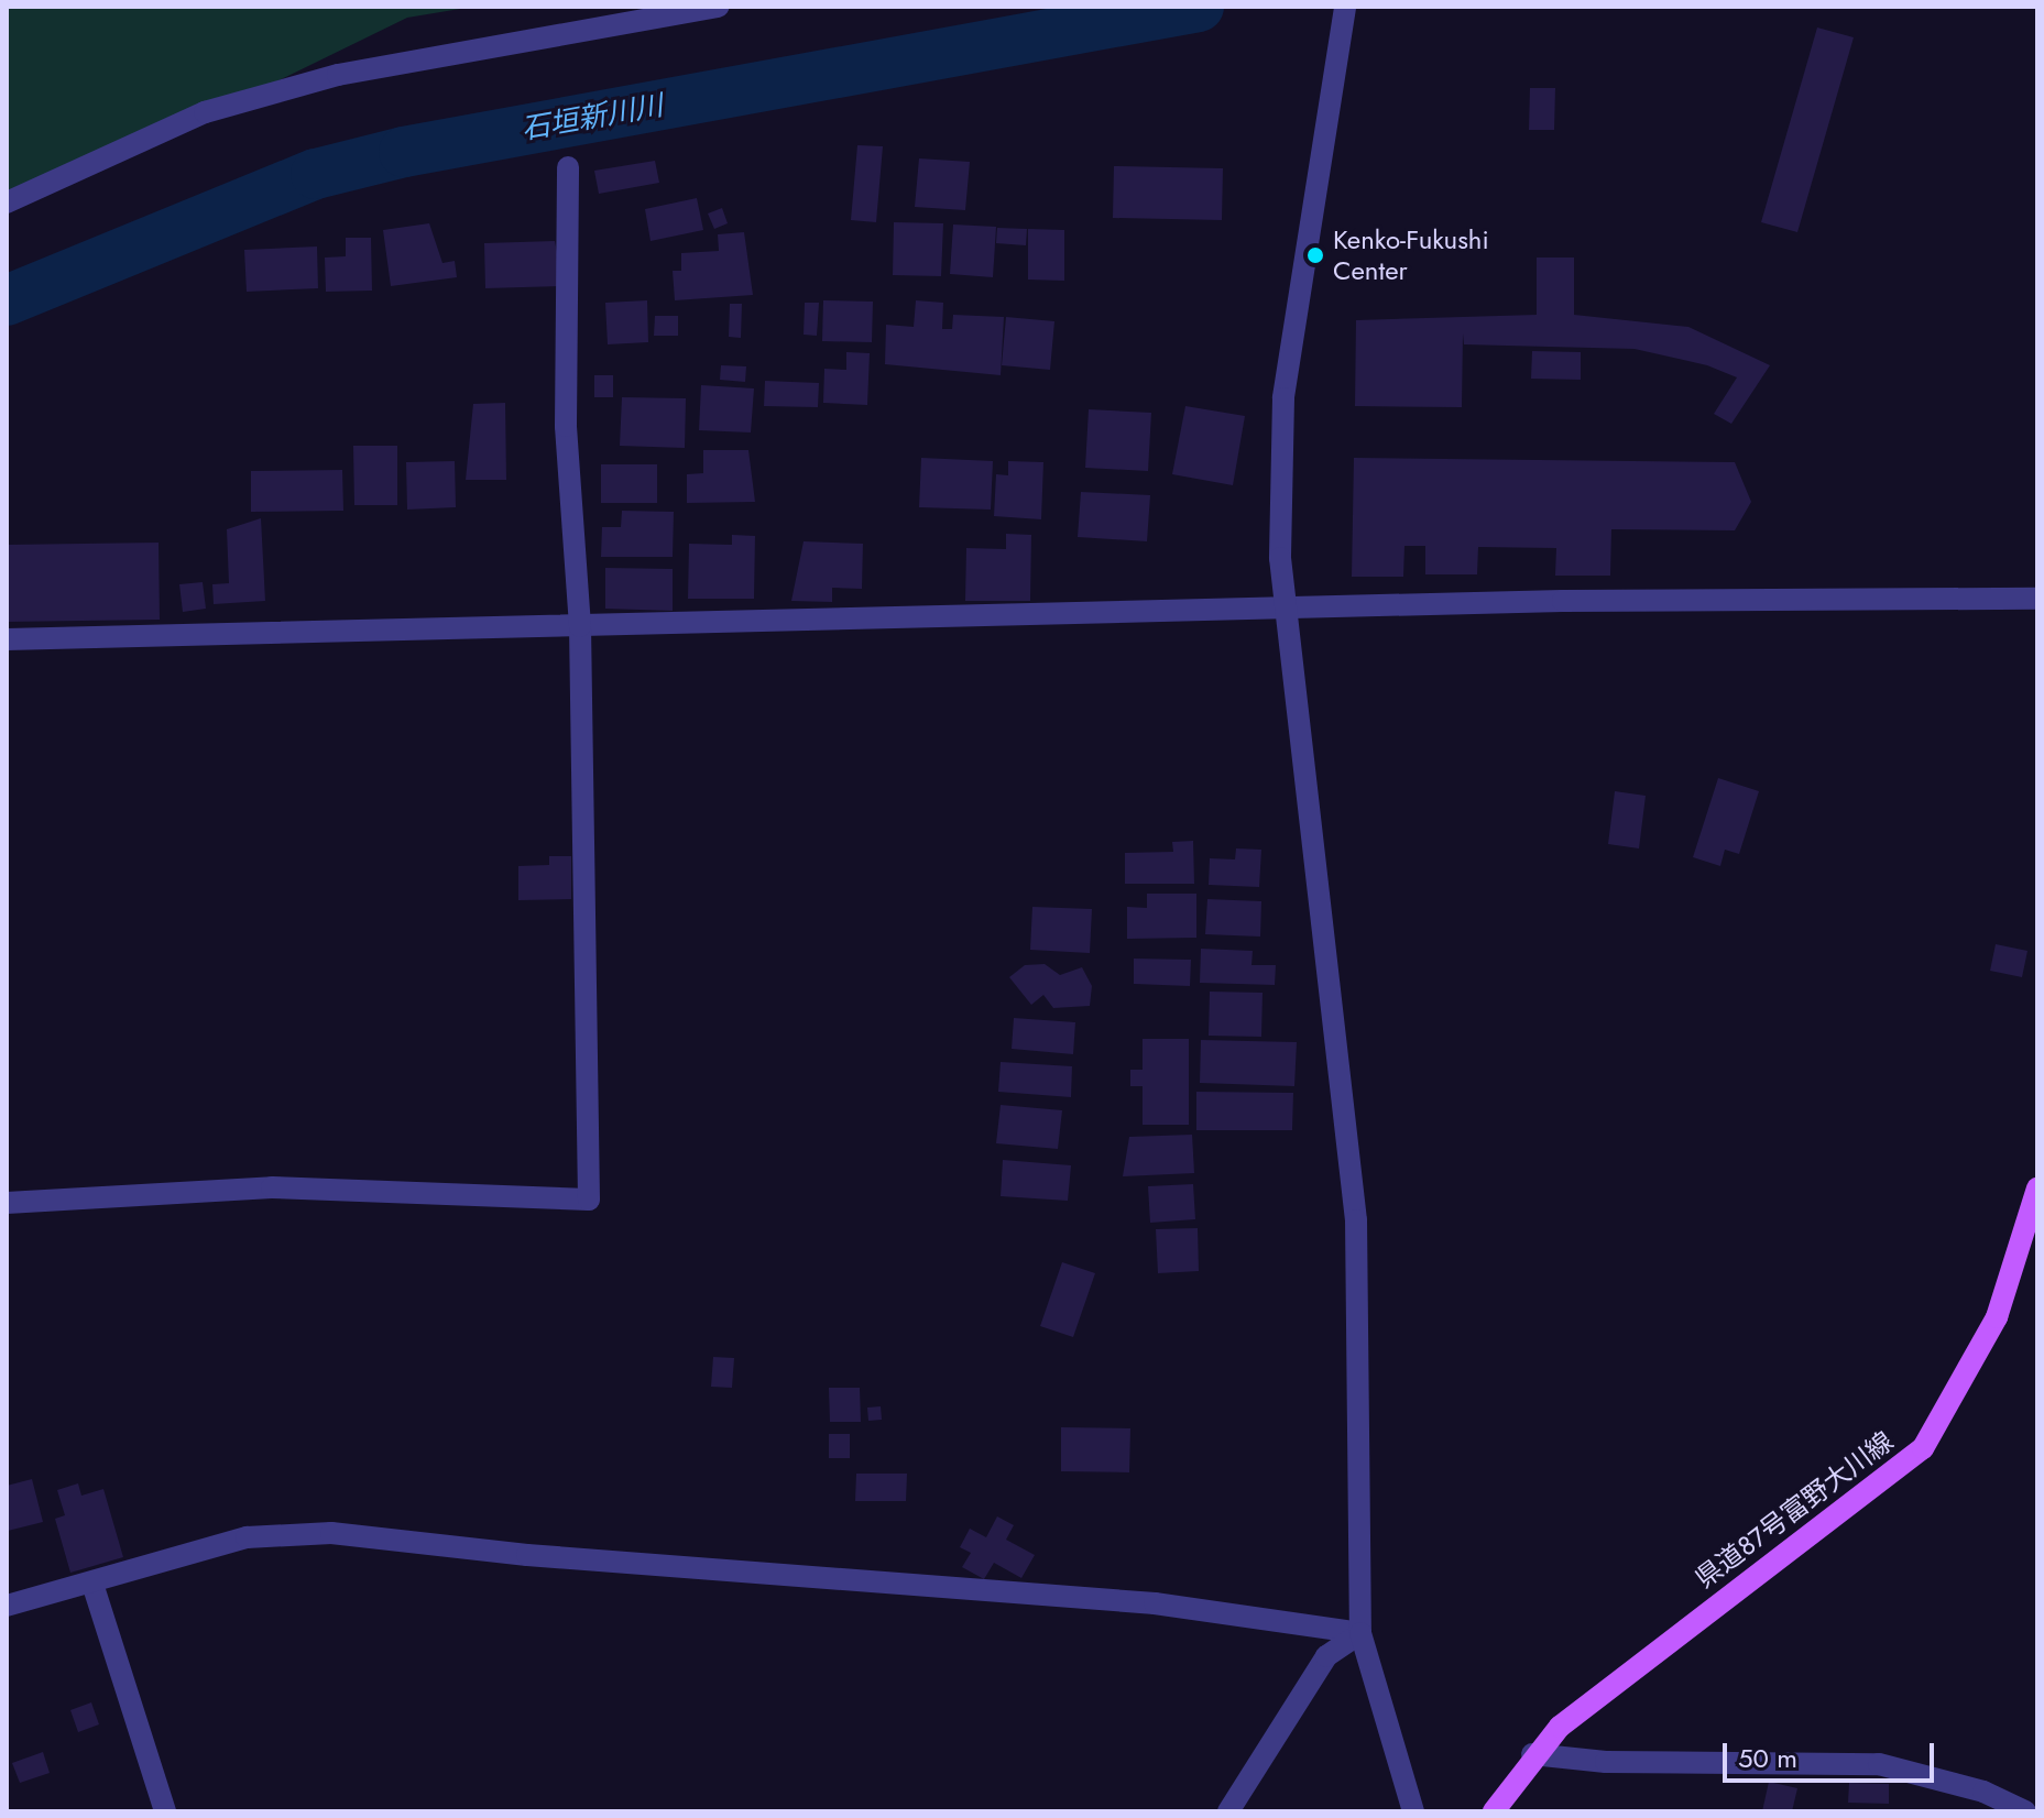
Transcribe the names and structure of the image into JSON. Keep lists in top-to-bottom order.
{
  "streets": {
    "main road": ["県道87号富野大川線"]
  },
  "water": ["石垣新川川"],
  "places": ["Kenko-Fukushi Center"],
  "scale_bar": "50 m"
}
